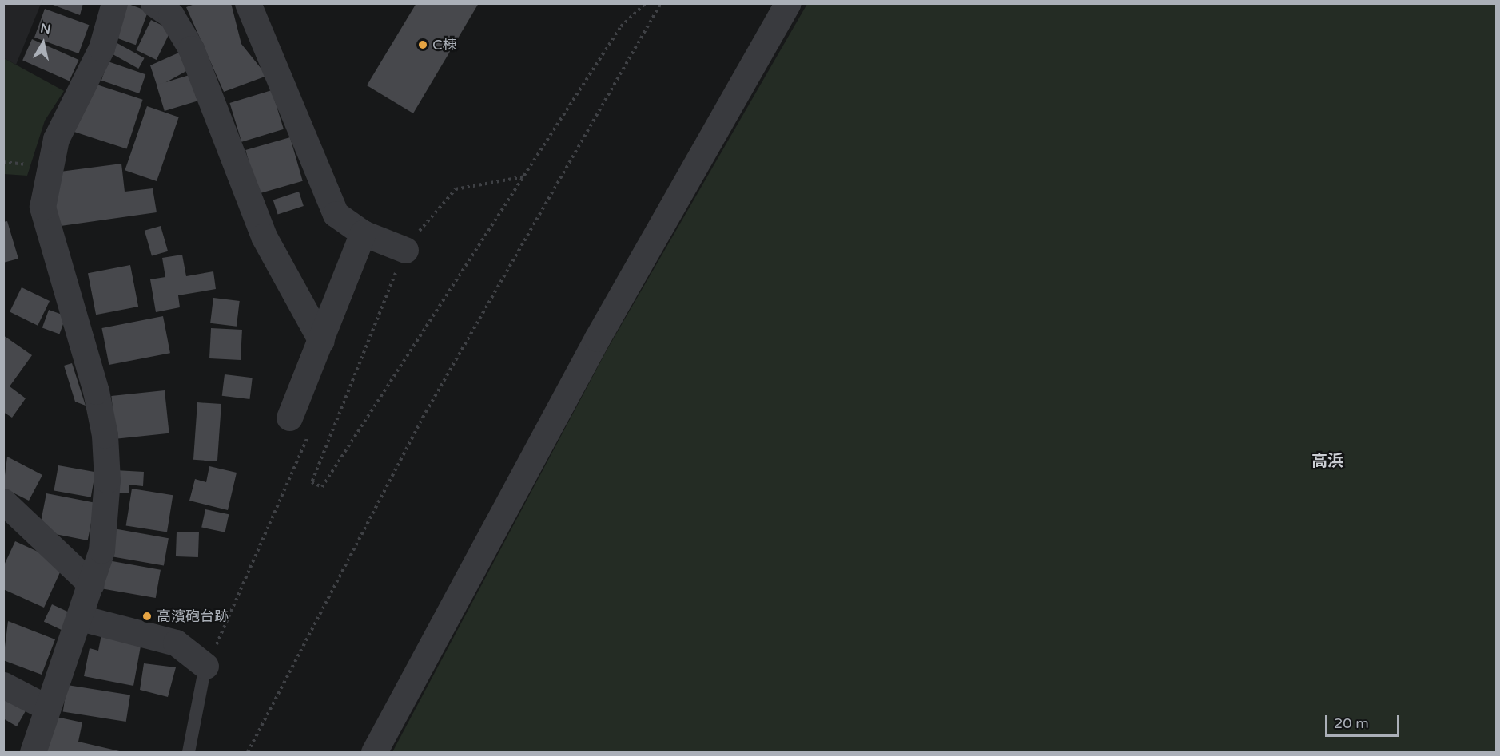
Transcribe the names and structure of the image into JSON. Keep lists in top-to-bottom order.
{
  "districts": ["高浜"],
  "places": ["C棟", "高濱砲台跡"],
  "scale_bar": "20 m",
  "north": "top"
}
